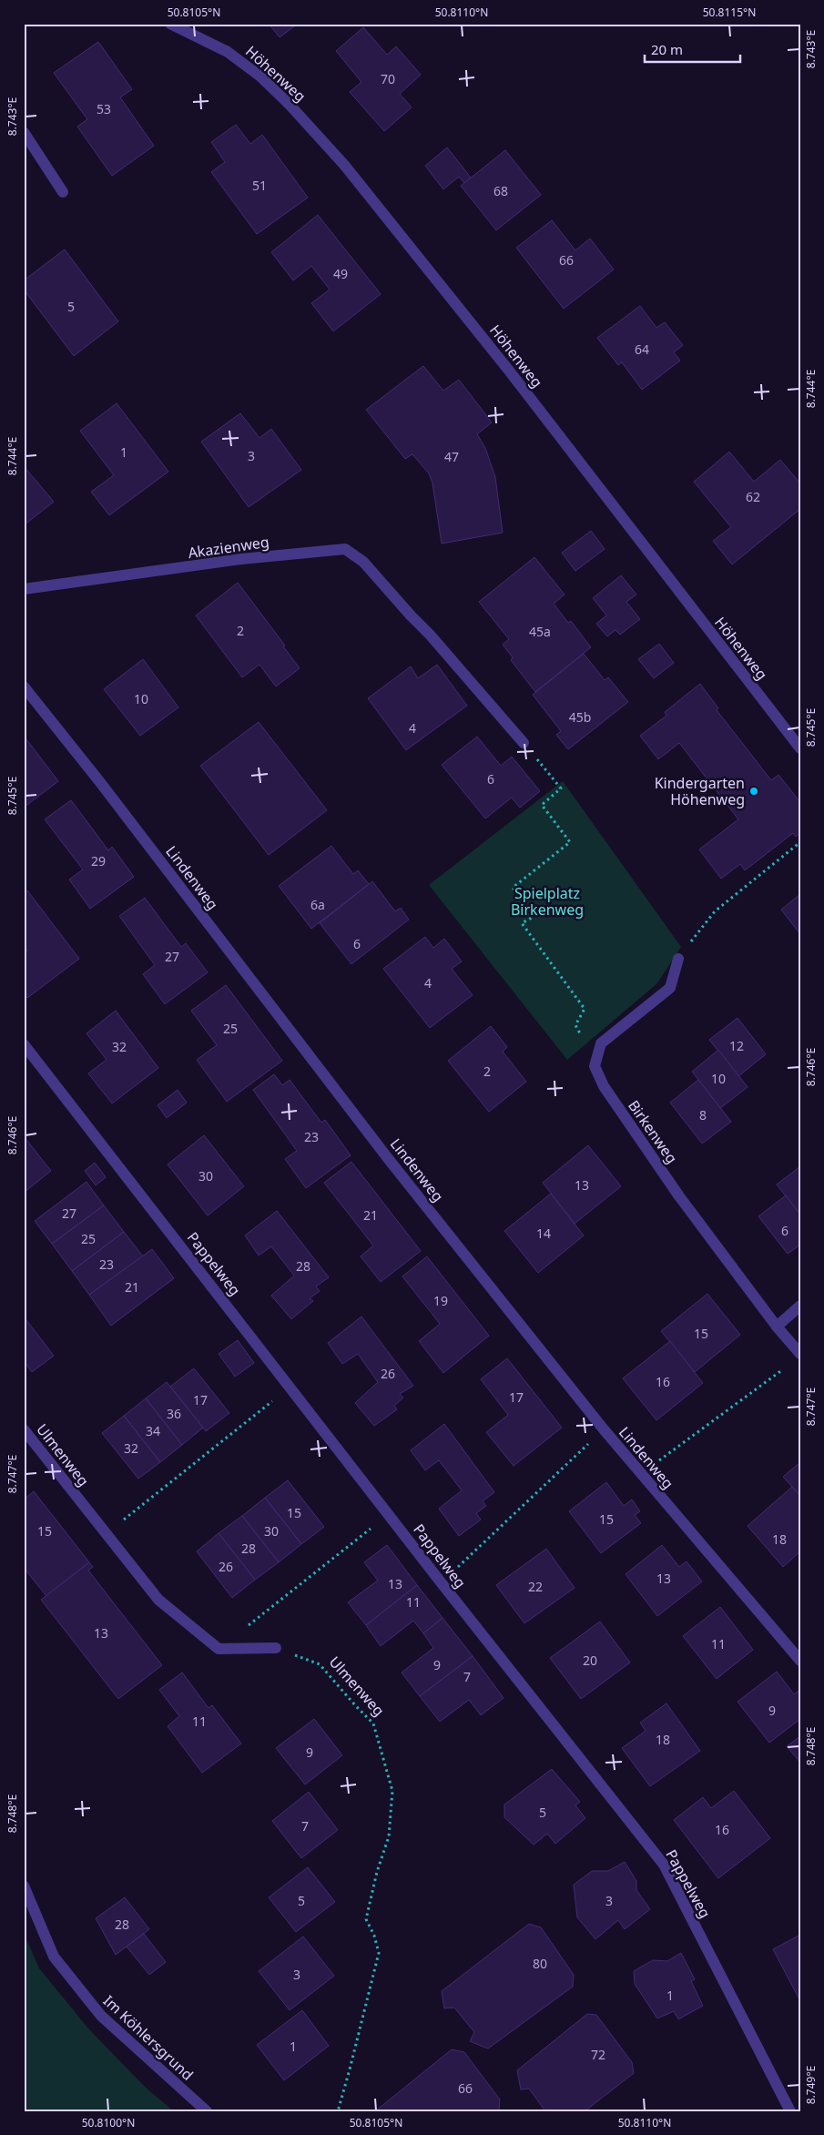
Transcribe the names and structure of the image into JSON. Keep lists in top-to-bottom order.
{
  "streets": {
    "street": [
      "Höhenweg",
      "Akazienweg",
      "Lindenweg",
      "Birkenweg",
      "Pappelweg",
      "Ulmenweg",
      "Im Köhlersgrund"
    ]
  },
  "parks": ["Spielplatz Birkenweg"],
  "places": ["Kindergarten Höhenweg"],
  "house_numbers": [
    "70",
    "53",
    "51",
    "68",
    "66",
    "49",
    "5",
    "64",
    "1",
    "3",
    "47",
    "62",
    "2",
    "45a",
    "10",
    "45b",
    "4",
    "6",
    "29",
    "6a",
    "6",
    "27",
    "4",
    "25",
    "12",
    "32",
    "2",
    "10",
    "8",
    "23",
    "30",
    "13",
    "27",
    "21",
    "6",
    "14",
    "25",
    "23",
    "28",
    "21",
    "19",
    "15",
    "26",
    "16",
    "17",
    "17",
    "36",
    "34",
    "32",
    "15",
    "15",
    "15",
    "30",
    "18",
    "28",
    "26",
    "13",
    "13",
    "22",
    "11",
    "13",
    "11",
    "20",
    "9",
    "7",
    "9",
    "11",
    "18",
    "9",
    "5",
    "7",
    "16",
    "5",
    "3",
    "28",
    "80",
    "3",
    "1",
    "1",
    "72",
    "66"
  ],
  "scale_bar": "20 m",
  "coordinates": [
    "50.8105°N",
    "50.8110°N",
    "50.8115°N",
    "8.743°E",
    "8.744°E",
    "8.745°E",
    "8.746°E",
    "8.747°E",
    "8.748°E",
    "8.749°E",
    "50.8100°N"
  ]
}
